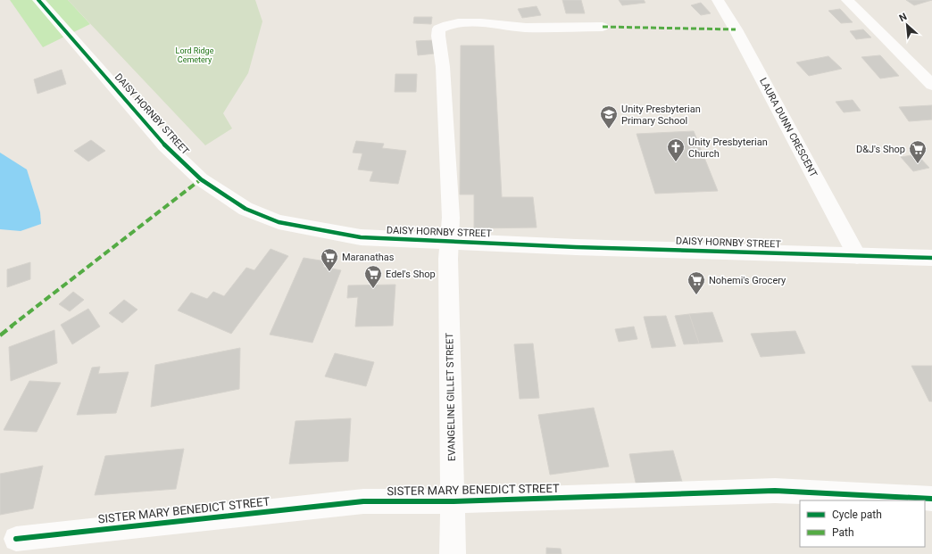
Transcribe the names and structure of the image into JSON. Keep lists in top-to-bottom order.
{
  "streets": {
    "street": [
      "DAISY HORNBY STREET",
      "LAURA DUNN CRESCENT",
      "EVANGELINE GILLET STREET",
      "SISTER MARY BENEDICT STREET"
    ]
  },
  "crossings": [
    ["DAISY HORNBY STREET", "LAURA DUNN CRESCENT"],
    ["DAISY HORNBY STREET", "EVANGELINE GILLET STREET"],
    ["EVANGELINE GILLET STREET", "SISTER MARY BENEDICT STREET"]
  ],
  "parks": ["Lord Ridge Cemetery"],
  "places": {
    "school or university": ["Unity Presbyterian Primary School"],
    "church": ["Unity Presbyterian Church"],
    "supermarket": [
      "D&J's Shop",
      "Maranathas",
      "Edel's Shop",
      "Nohemi's Grocery"
    ]
  },
  "legend": ["Cycle path", "Path"],
  "north": "top left"
}
